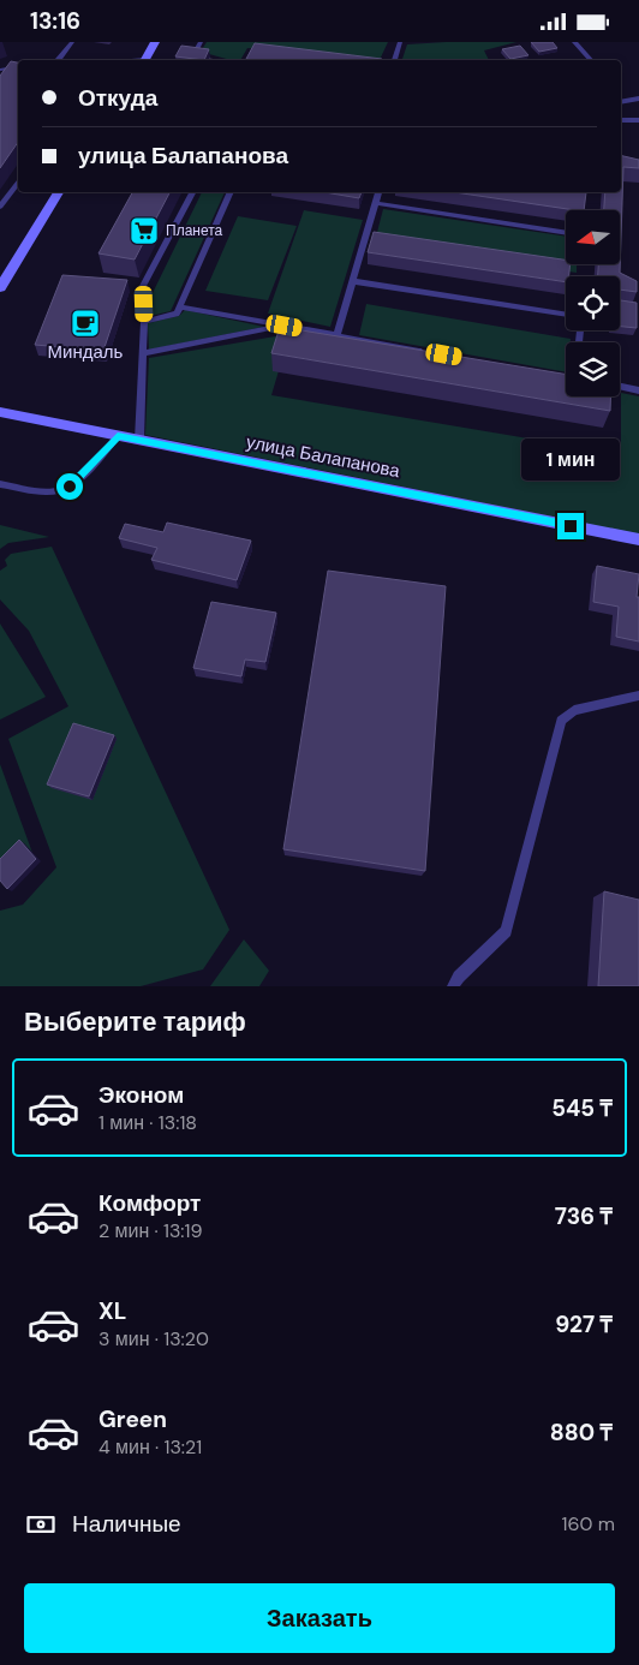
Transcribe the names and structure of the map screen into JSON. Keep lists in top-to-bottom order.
{
  "streets": {
    "street": ["улица Балапанова"]
  },
  "places": {
    "supermarket": ["Планета"],
    "cafe": ["Миндаль"]
  },
  "north": "left",
  "page": {
    "status": "13:16",
    "banner": ["Откуда", "улица Балапанова"],
    "bubble": "1 мин",
    "heading": "Выберите тариф",
    "list": [
      {
        "name": "Эконом",
        "note": "1 мин · 13:18",
        "value": "545 ₸"
      },
      {
        "name": "Комфорт",
        "note": "2 мин · 13:19",
        "value": "736 ₸"
      },
      {
        "name": "XL",
        "note": "3 мин · 13:20",
        "value": "927 ₸"
      },
      {
        "name": "Green",
        "note": "4 мин · 13:21",
        "value": "880 ₸"
      }
    ],
    "pay": ["Наличные", "160 m"],
    "buttons": "Заказать"
  }
}
